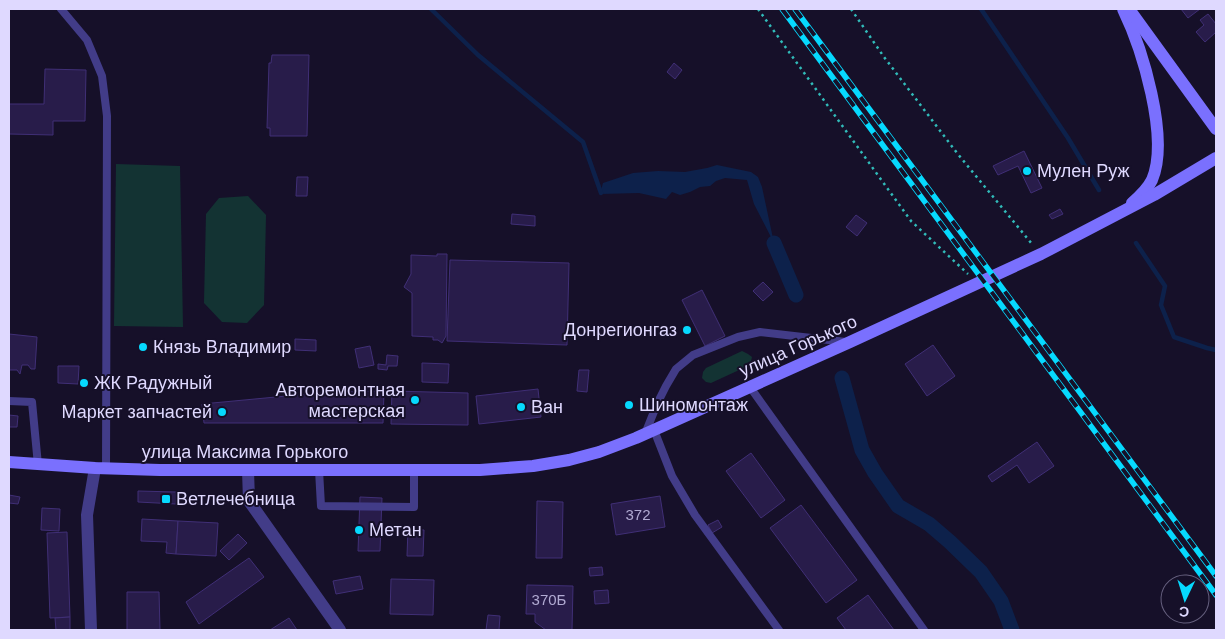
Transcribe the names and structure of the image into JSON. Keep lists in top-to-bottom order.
{
  "streets": {
    "main road": ["улица Горького", "улица Максима Горького"]
  },
  "crossings": [
    ["улица Горького", "улица Максима Горького"]
  ],
  "places": {
    "other": [
      "Мулен Руж",
      "Донрегионгаз",
      "Князь Владимир",
      "ЖК Радужный",
      "Авторемонтная мастерская",
      "Шиномонтаж",
      "Ван",
      "Маркет запчастей",
      "Метан"
    ],
    "transit": ["Ветлечебница"]
  },
  "house_numbers": ["372", "370Б"],
  "north": "bottom"
}
